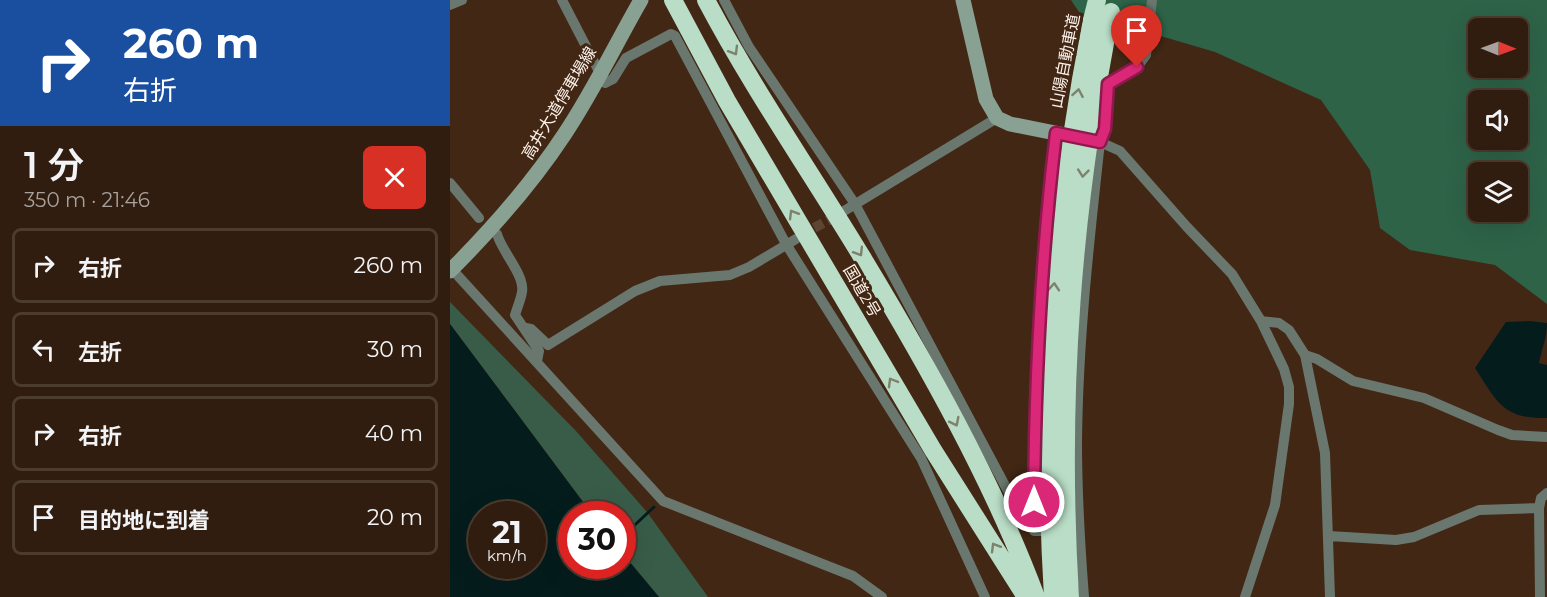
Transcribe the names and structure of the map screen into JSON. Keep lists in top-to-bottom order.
{
  "streets": {
    "highway": ["山陽自動車道", "国道2号"],
    "main road": ["高井大道停車場線"]
  },
  "north": "right",
  "page": {
    "turn": ["260 m", "右折"],
    "heading": ["1 分", "350 m · 21:46"],
    "list": [
      {
        "name": "右折",
        "value": "260 m"
      },
      {
        "name": "左折",
        "value": "30 m"
      },
      {
        "name": "右折",
        "value": "40 m"
      },
      {
        "name": "目的地に到着",
        "value": "20 m"
      }
    ],
    "speed": "21 km/h",
    "limit": "30"
  }
}
